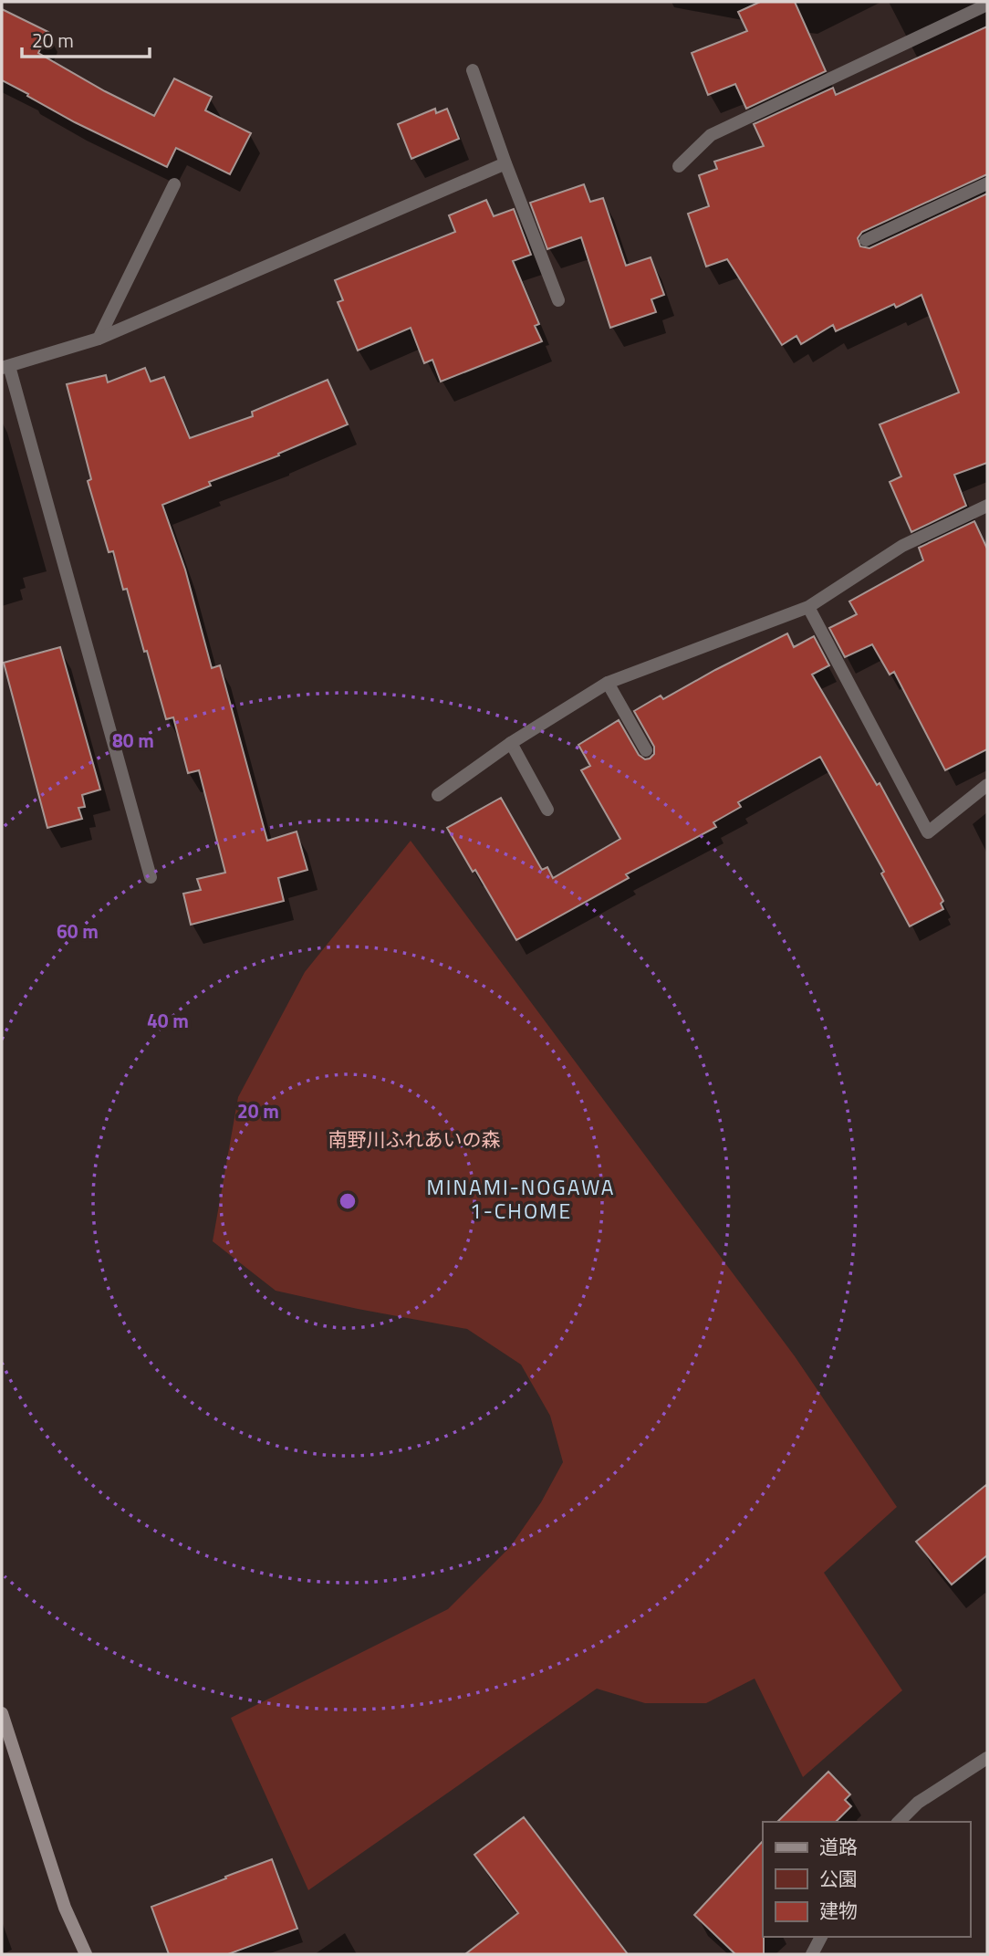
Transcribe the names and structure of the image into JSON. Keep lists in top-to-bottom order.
{
  "districts": ["MINAMI-NOGAWA 1-CHOME"],
  "parks": ["南野川ふれあいの森"],
  "legend": ["道路", "公園", "建物"],
  "scale_bar": "20 m",
  "rings": [
    "80 m",
    "60 m",
    "40 m",
    "20 m"
  ]
}
